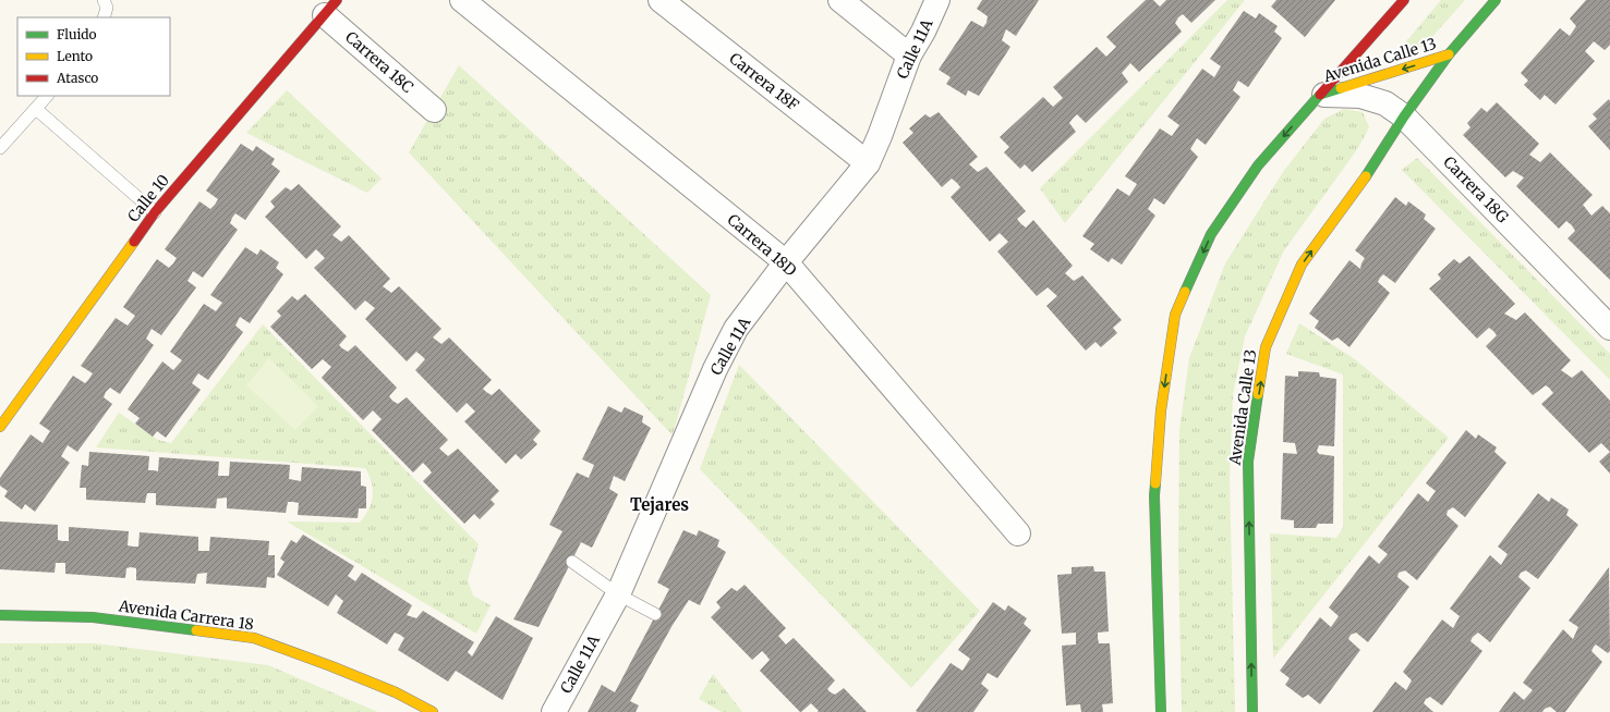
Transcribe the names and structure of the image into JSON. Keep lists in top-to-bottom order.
{
  "streets": {
    "street": [
      "Calle 11A",
      "Avenida Calle 13",
      "Carrera 18C",
      "Carrera 18F",
      "Carrera 18G",
      "Calle 10",
      "Carrera 18D",
      "Avenida Carrera 18"
    ]
  },
  "crossings": [
    ["Calle 11A", "Carrera 18F"],
    ["Calle 11A", "Carrera 18D"],
    ["Avenida Calle 13", "Carrera 18G"],
    ["Carrera 18C", "Calle 10"]
  ],
  "districts": ["Tejares"],
  "legend": ["Fluido", "Lento", "Atasco"]
}
